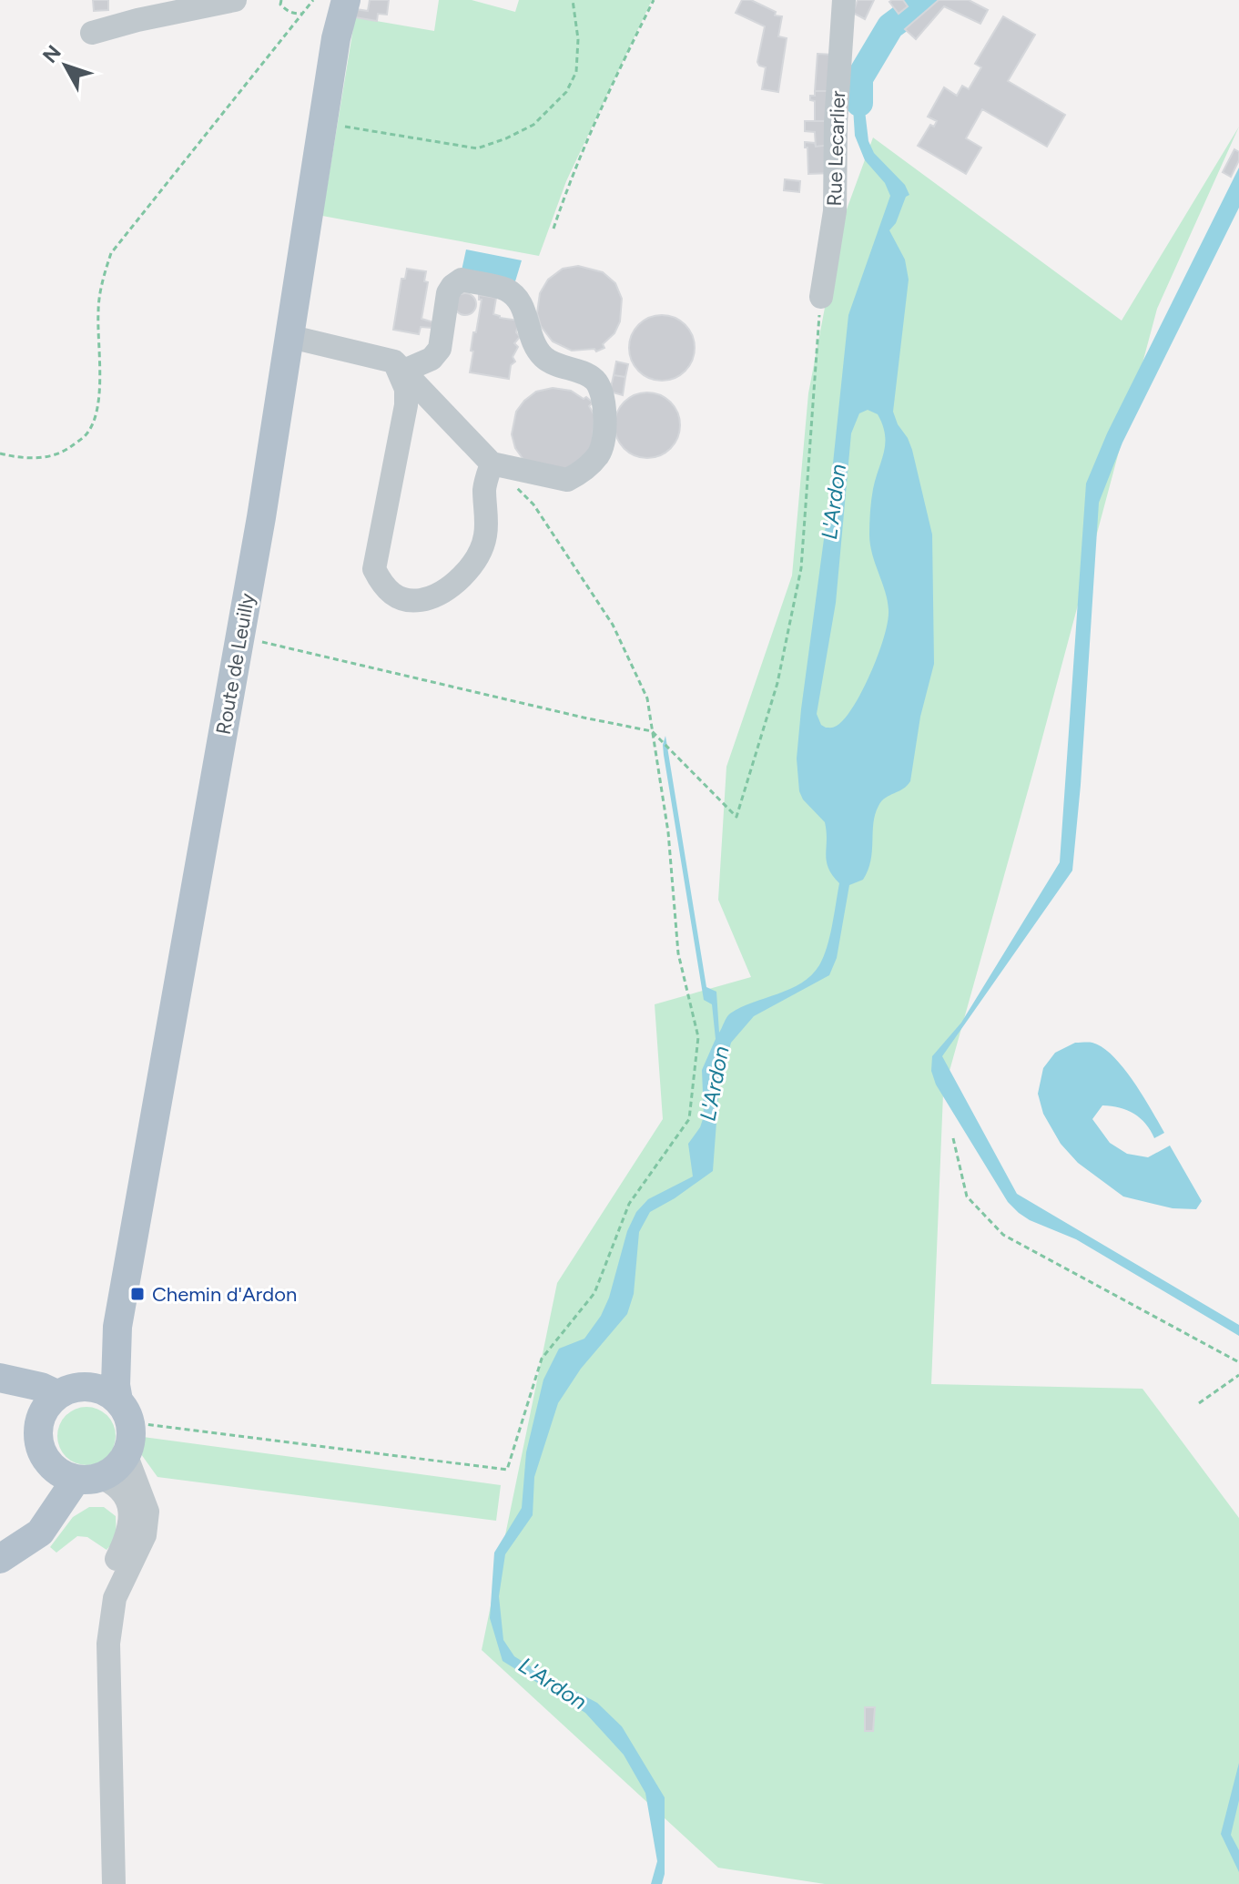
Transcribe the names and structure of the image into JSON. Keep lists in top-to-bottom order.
{
  "streets": {
    "main road": ["Route de Leuilly"],
    "street": ["Rue Lecarlier"]
  },
  "water": ["L'Ardon"],
  "places": {
    "transit": ["Chemin d'Ardon"]
  },
  "north": "top left"
}
